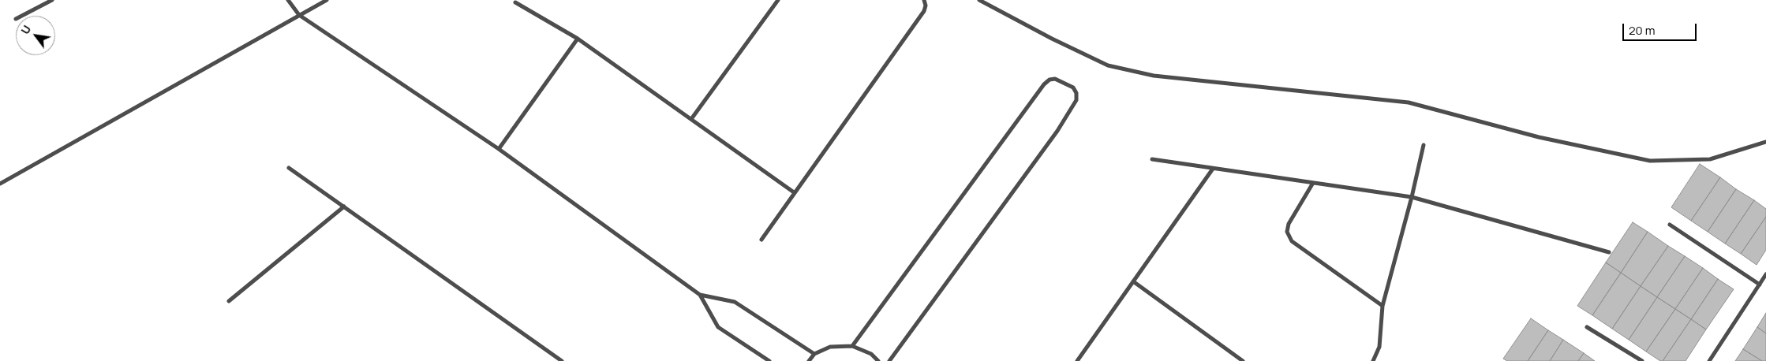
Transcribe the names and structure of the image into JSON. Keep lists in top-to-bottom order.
{
  "scale_bar": "20 m",
  "north": "top left"
}
